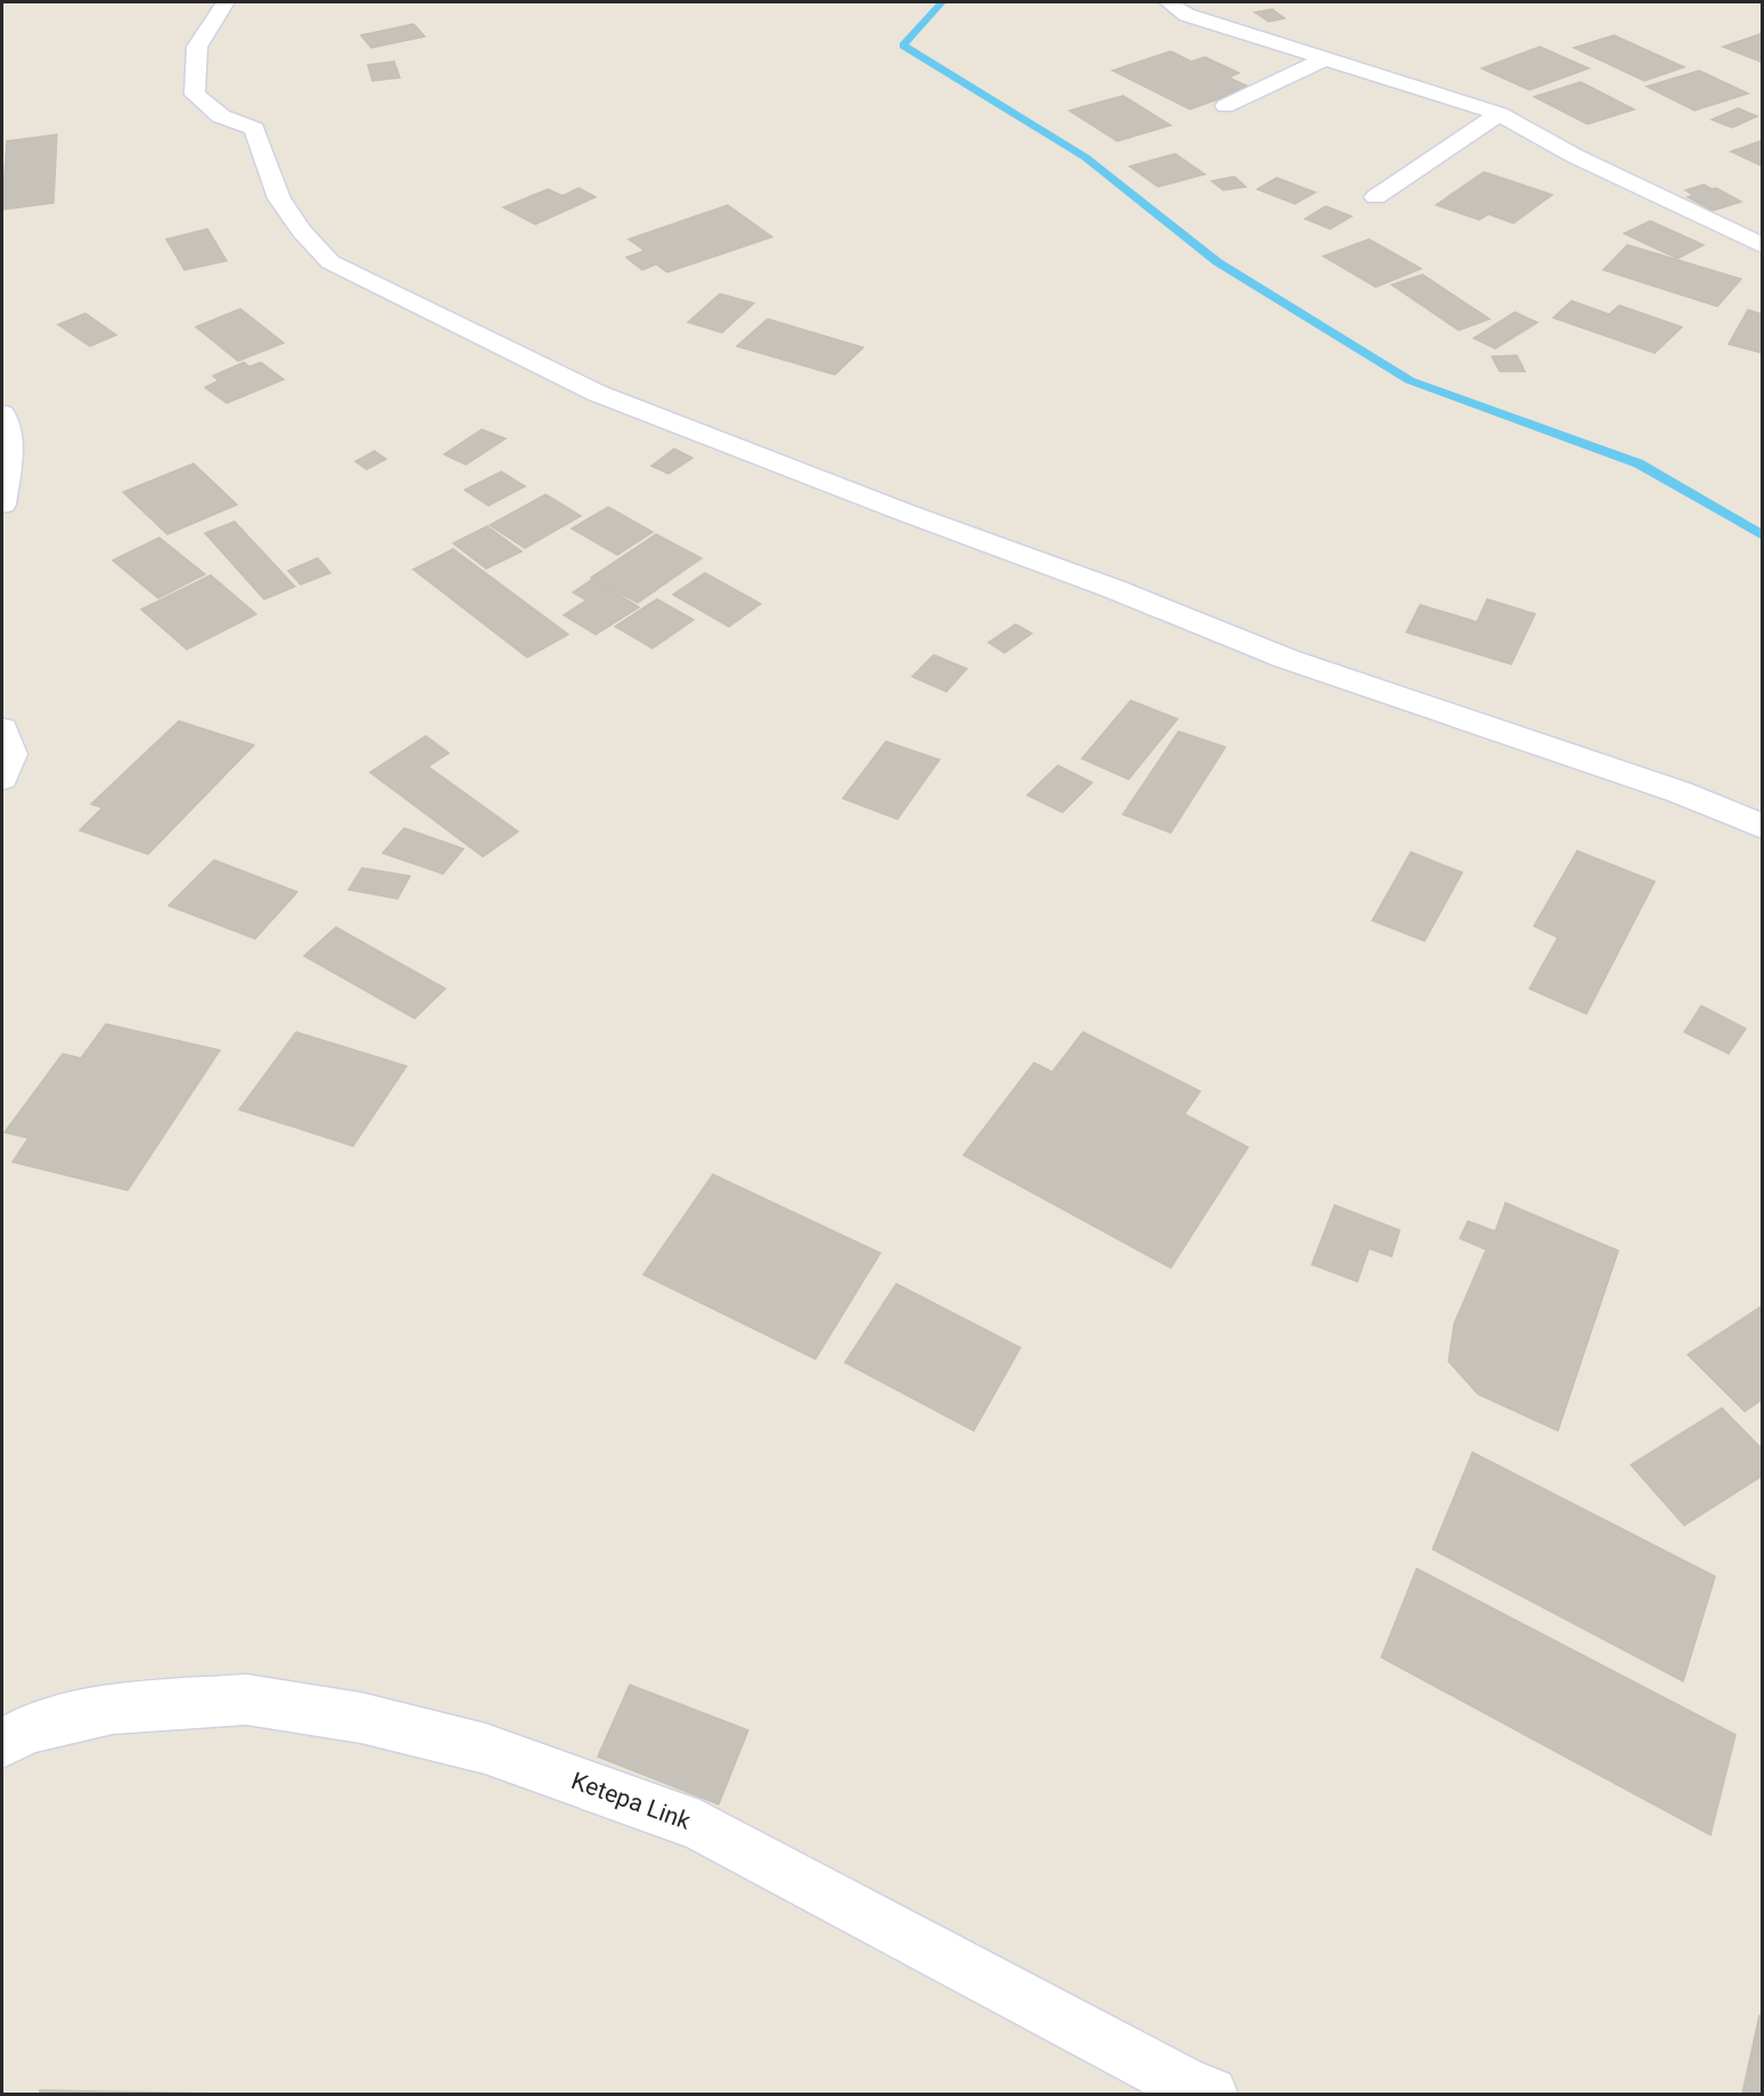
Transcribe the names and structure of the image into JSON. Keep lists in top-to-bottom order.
{
  "streets": {
    "street": ["Ketepa Link"]
  }
}
